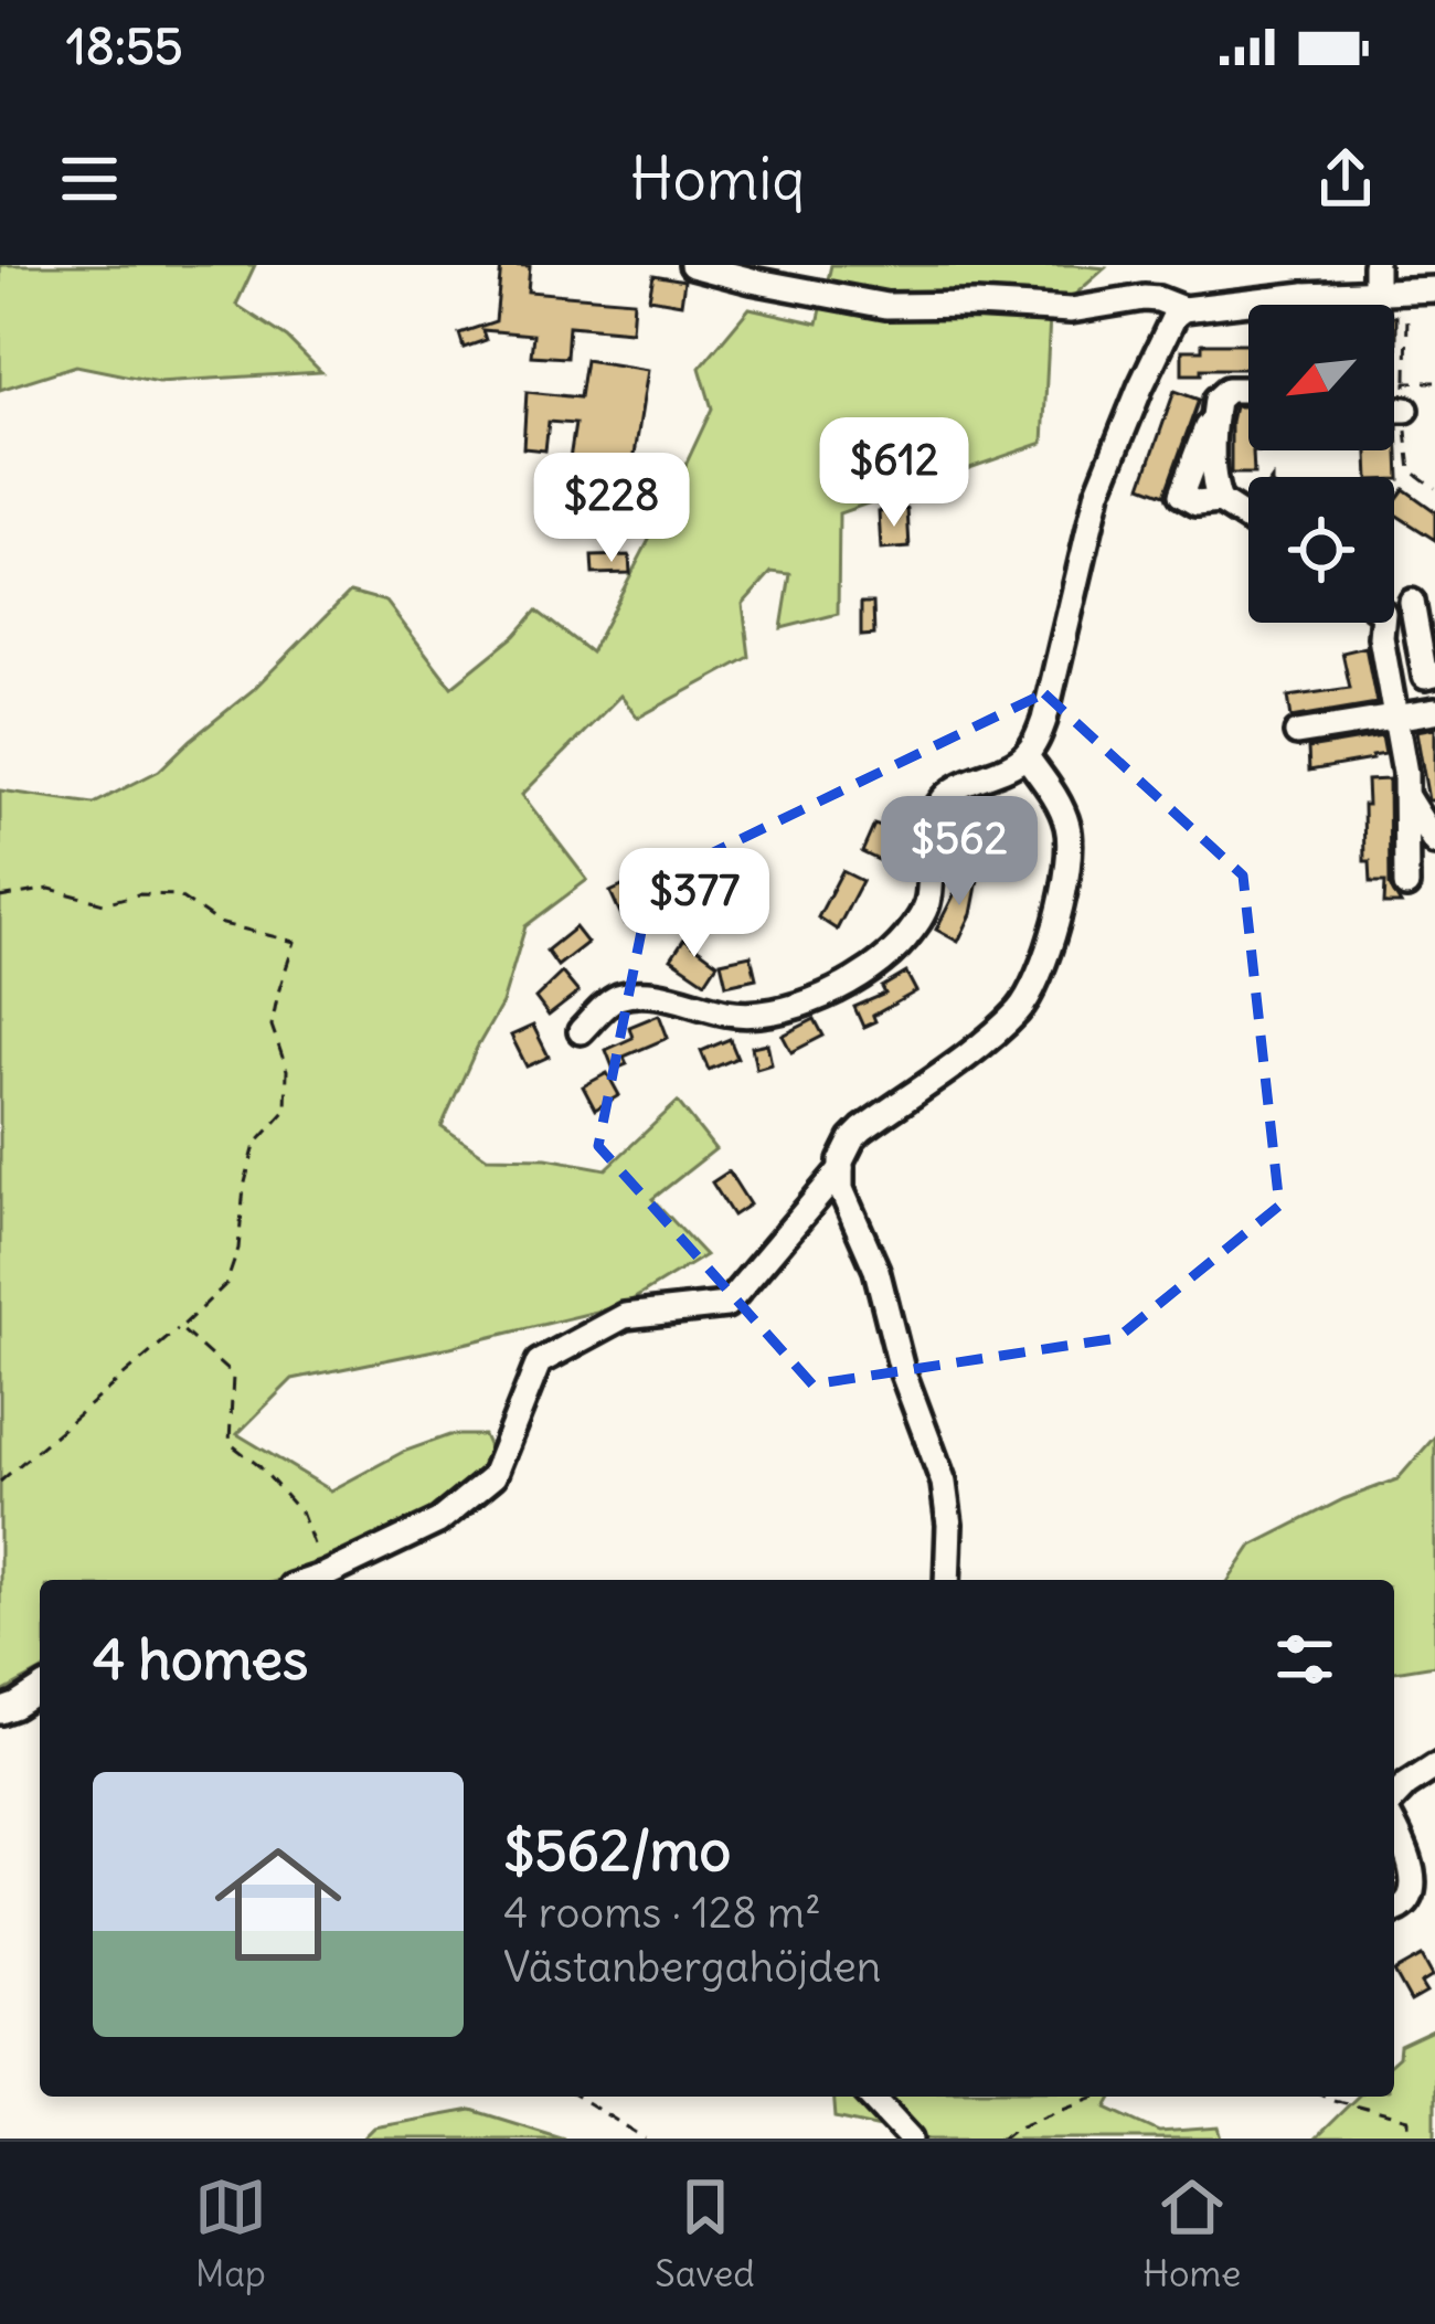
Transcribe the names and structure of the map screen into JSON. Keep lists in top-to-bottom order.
{
  "north": "bottom left",
  "page": {
    "status": "18:55",
    "header": "Homiq",
    "price": [
      "$612",
      "$228",
      "$562",
      "$377"
    ],
    "heading": "4 homes",
    "list": [
      {
        "name": "$562/mo",
        "note": "4 rooms · 128 m² · Västanbergahöjden"
      }
    ],
    "tabs": ["Map", "Saved", "Home"]
  }
}
